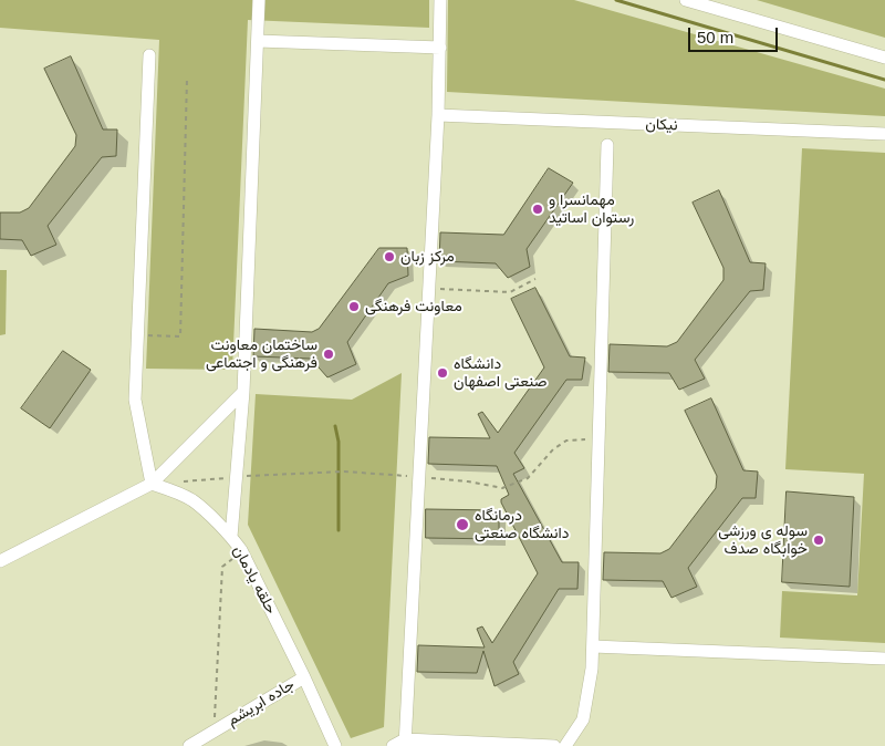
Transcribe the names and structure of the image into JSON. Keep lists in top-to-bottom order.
{
  "streets": {
    "street": ["نیکان", "حلقه یادمان", "جاده ابریشم"]
  },
  "crossings": [
    ["حلقه یادمان", "جاده ابریشم"]
  ],
  "places": [
    "مهمانسرا و رستوان اساتید",
    "مرکز زبان",
    "معاونت فرهنگی",
    "ساختمان معاونت فرهنگی و اجتماعی",
    "دانشگاه صنعتی اصفهان",
    "درمانگاه دانشگاه صنعتی",
    "سوله ی ورزشی خوابگاه صدف"
  ],
  "scale_bar": "50 m"
}
